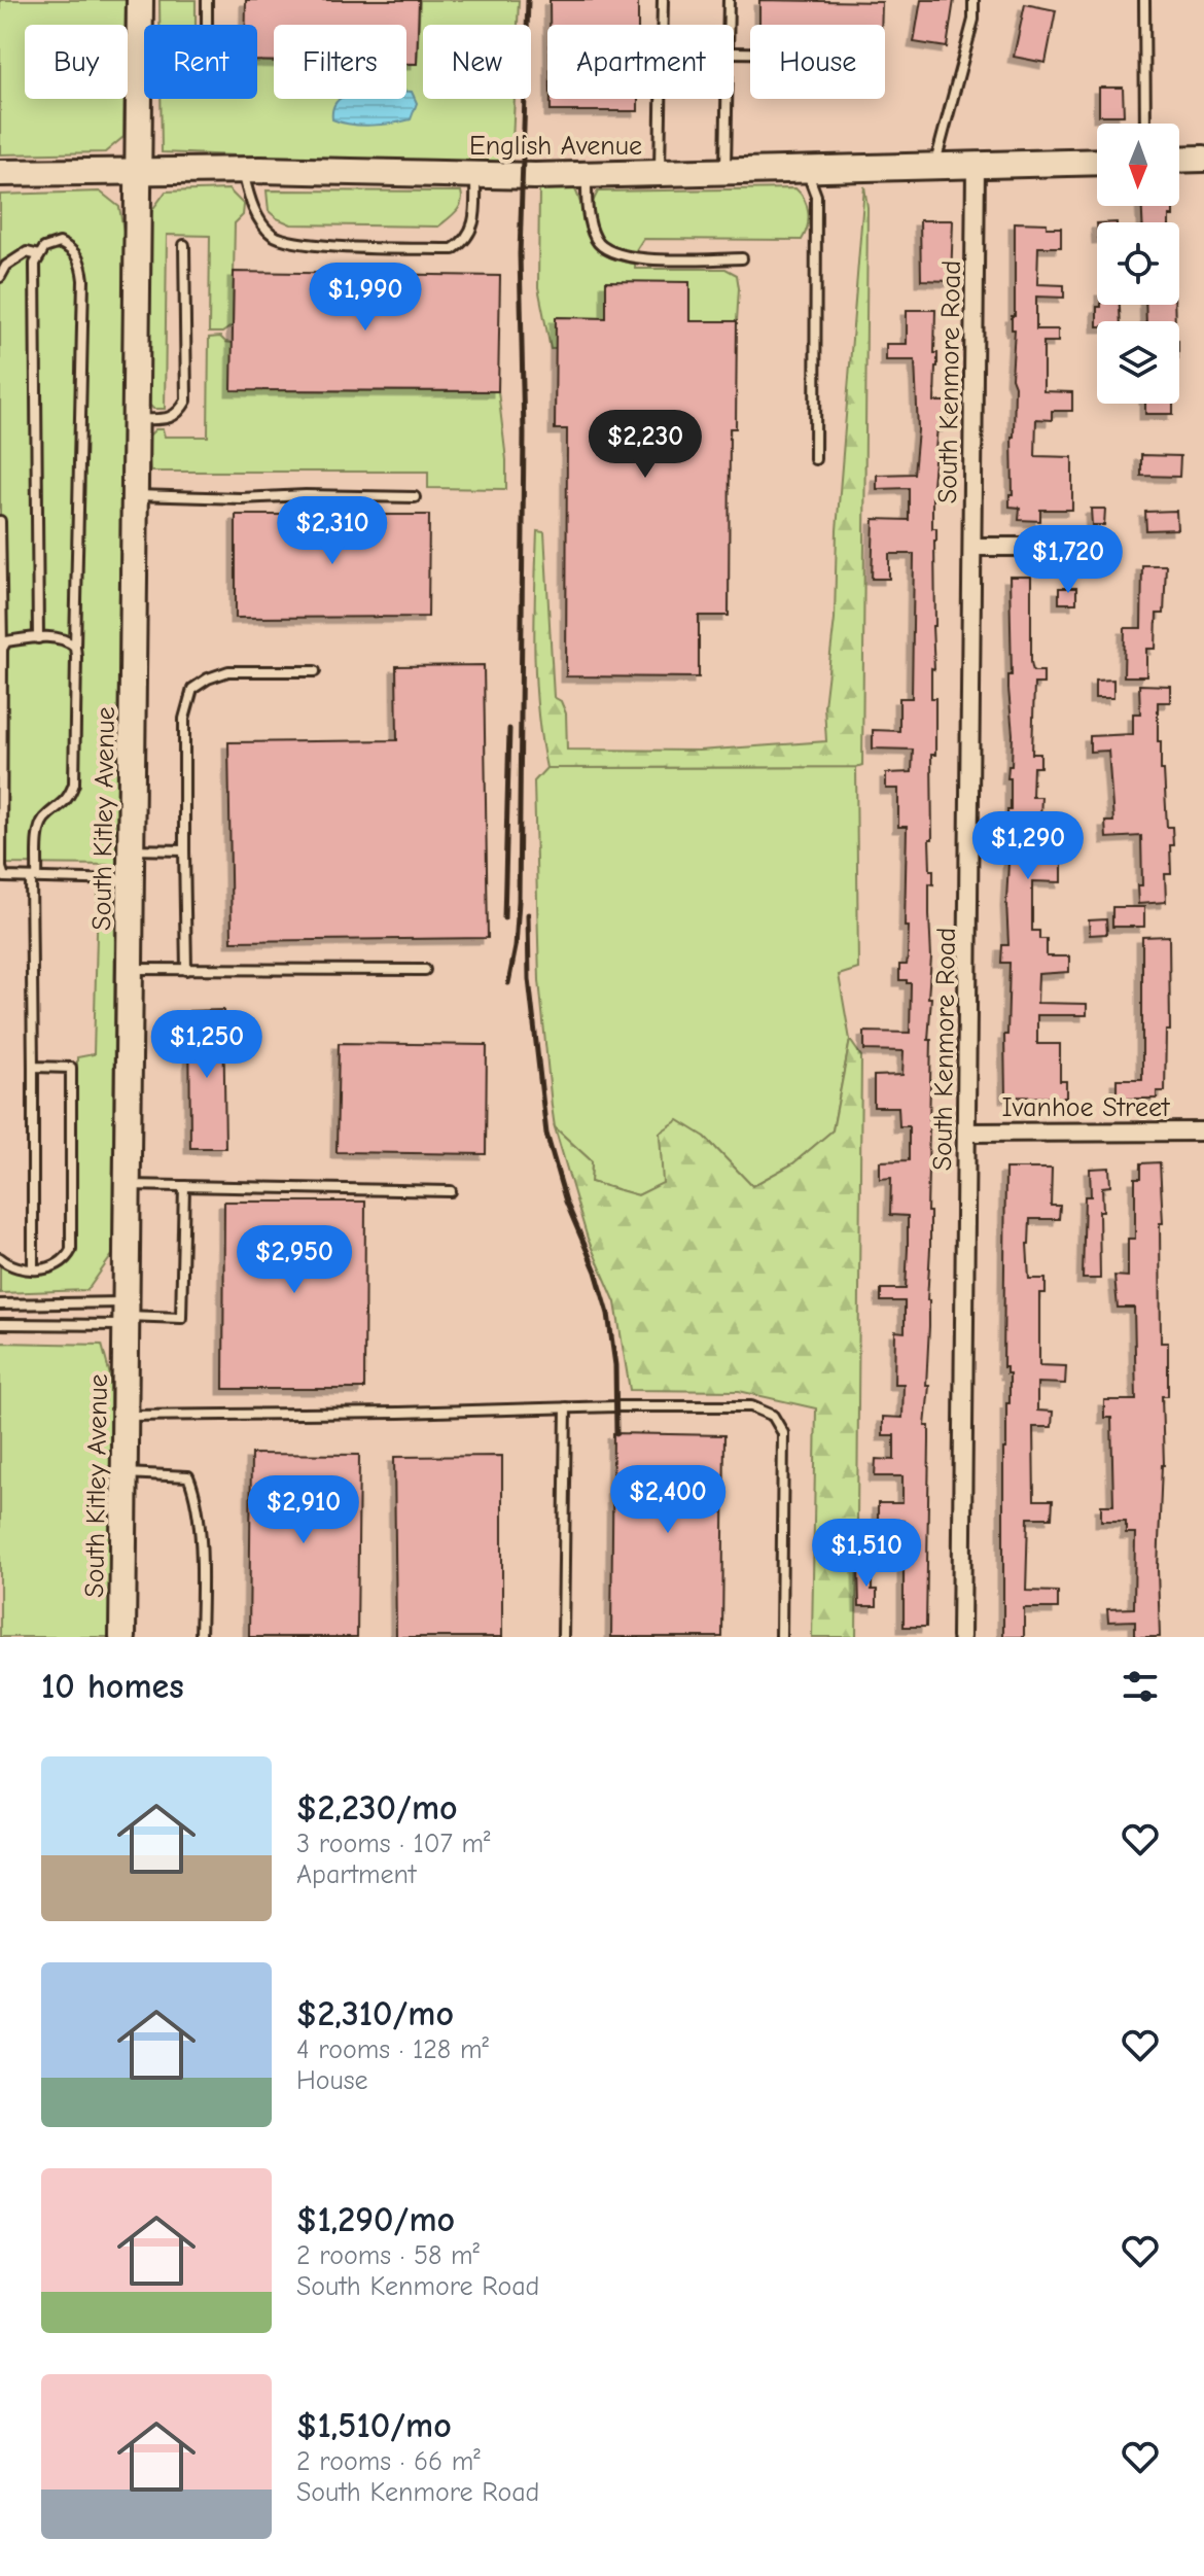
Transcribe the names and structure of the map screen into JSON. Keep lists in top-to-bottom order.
{
  "streets": {
    "street": [
      "English Avenue",
      "South Kenmore Road",
      "South Kitley Avenue",
      "Ivanhoe Street"
    ]
  },
  "crossings": [
    ["English Avenue", "South Kenmore Road"],
    ["English Avenue", "South Kitley Avenue"],
    ["South Kenmore Road", "Ivanhoe Street"]
  ],
  "north": "bottom",
  "page": {
    "chip": [
      "Buy",
      "Rent",
      "Filters",
      "New",
      "Apartment",
      "House"
    ],
    "price": [
      "$1,990",
      "$2,230",
      "$2,310",
      "$1,720",
      "$1,290",
      "$1,250",
      "$2,950",
      "$2,400",
      "$2,910",
      "$1,510"
    ],
    "heading": "10 homes",
    "list": [
      {
        "name": "$2,230/mo",
        "note": "3 rooms · 107 m² · Apartment"
      },
      {
        "name": "$2,310/mo",
        "note": "4 rooms · 128 m² · House"
      },
      {
        "name": "$1,290/mo",
        "note": "2 rooms · 58 m² · South Kenmore Road"
      },
      {
        "name": "$1,510/mo",
        "note": "2 rooms · 66 m² · South Kenmore Road"
      }
    ]
  }
}
